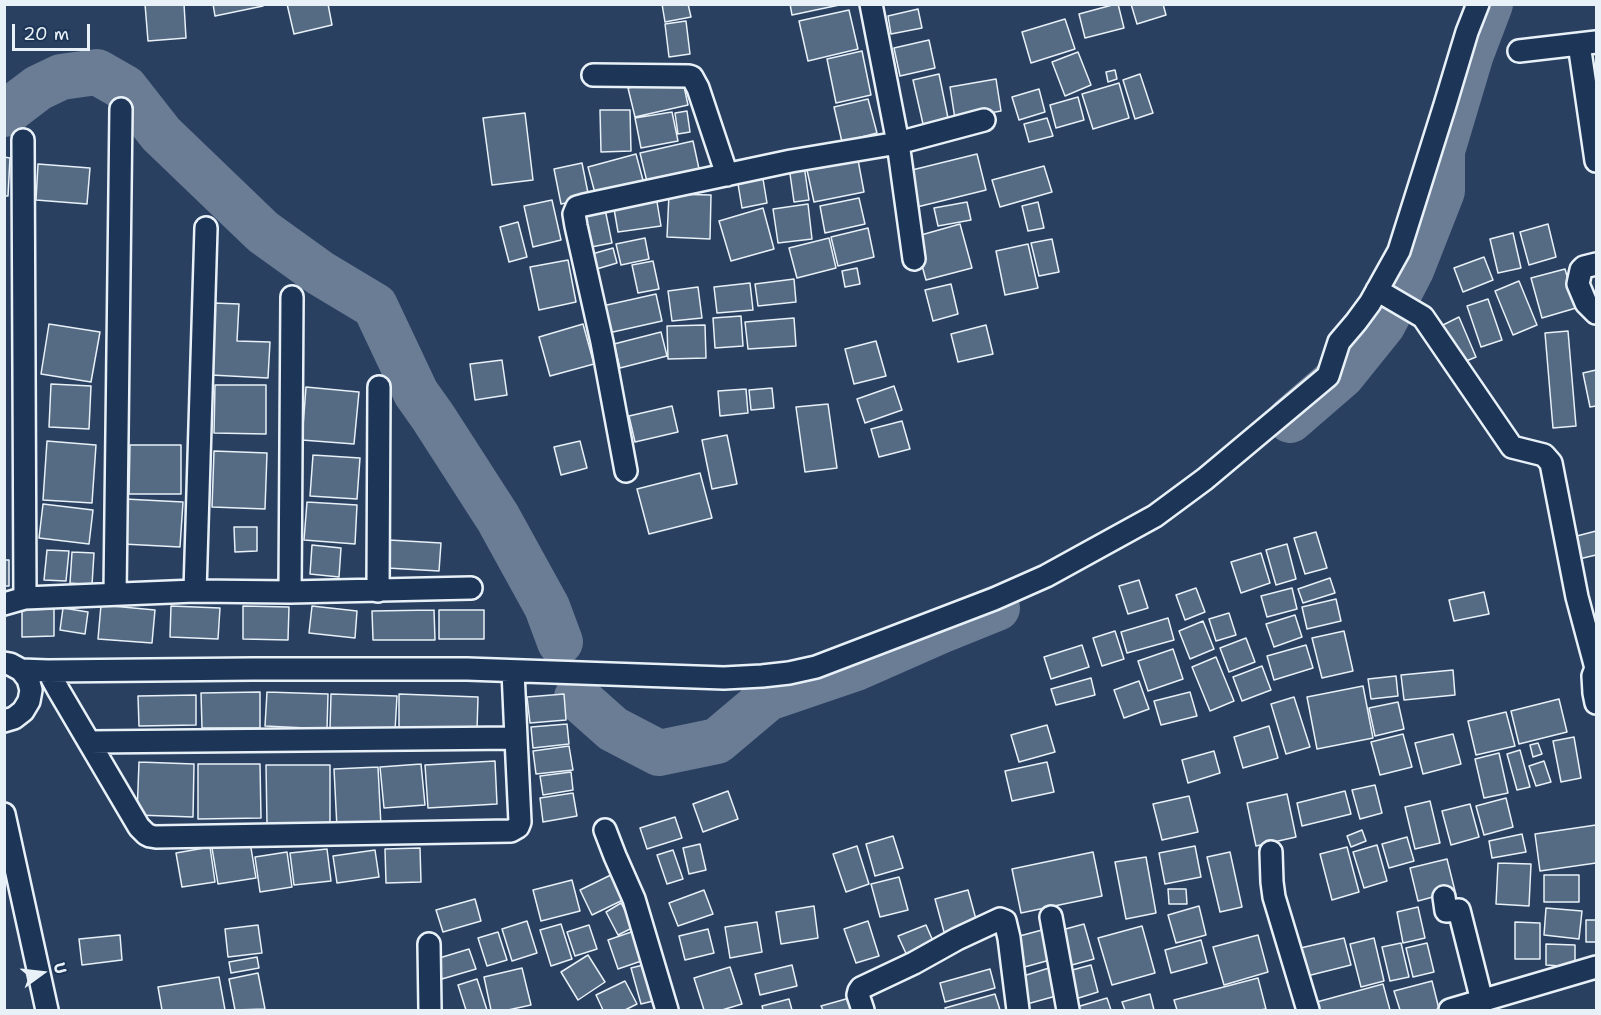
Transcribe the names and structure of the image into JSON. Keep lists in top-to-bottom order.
{
  "scale_bar": "20 m",
  "north": "right"
}
